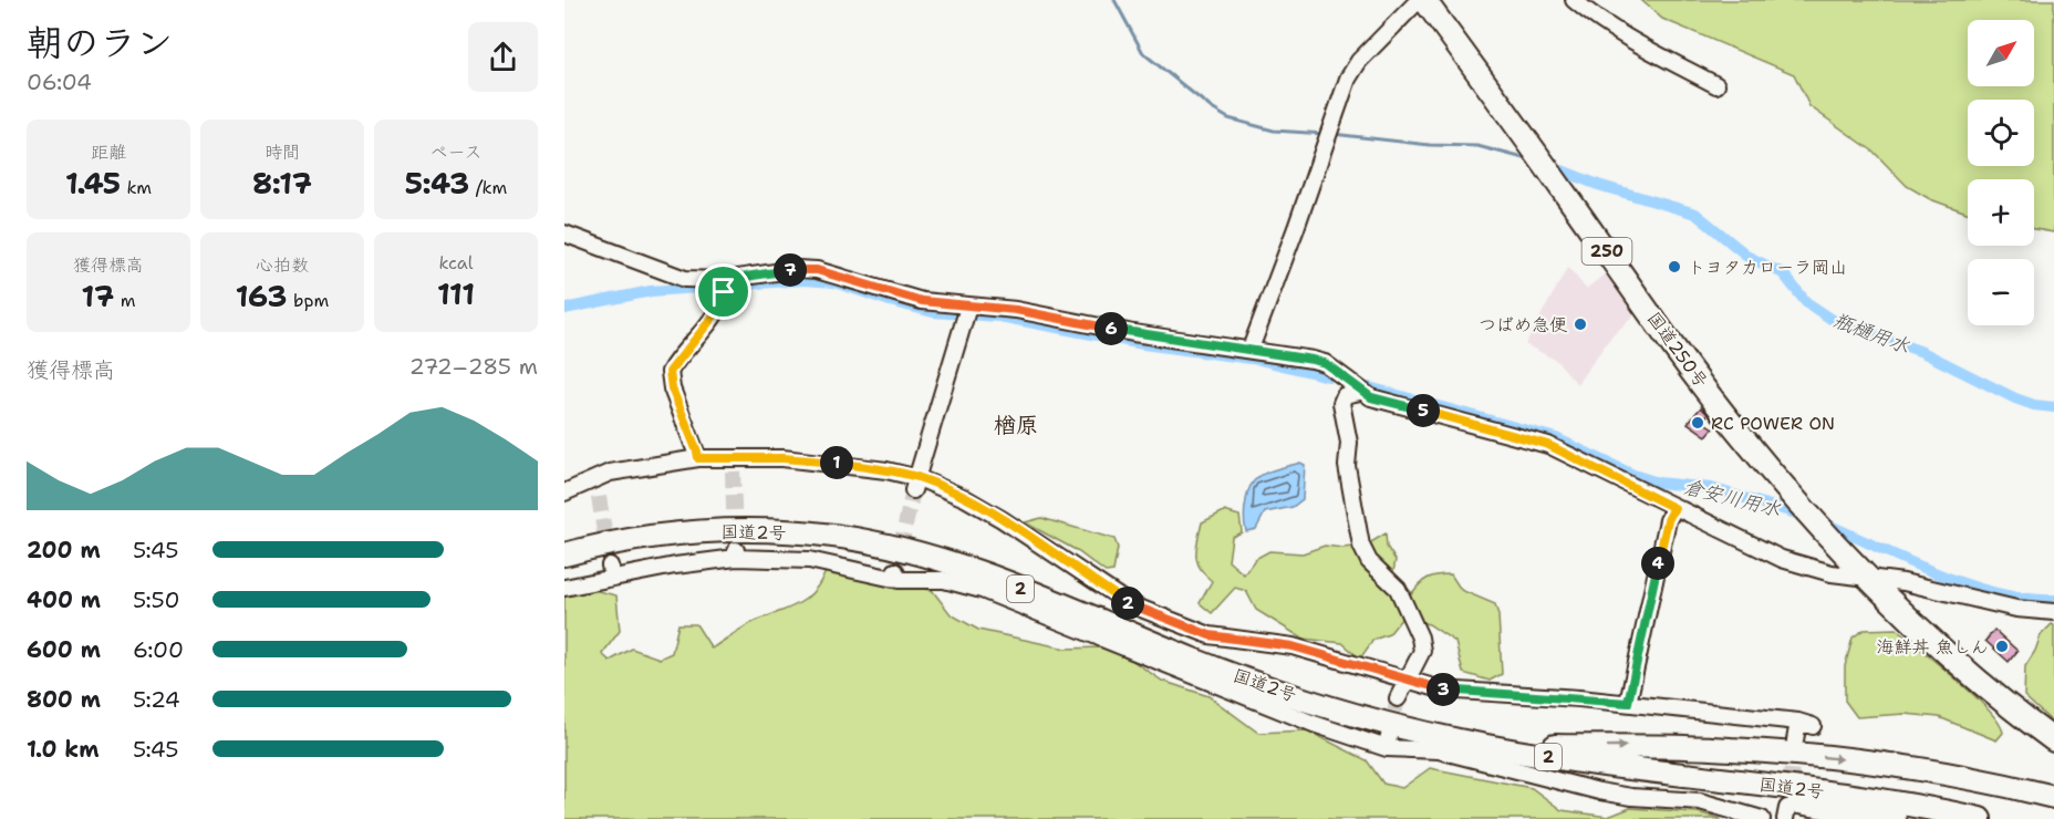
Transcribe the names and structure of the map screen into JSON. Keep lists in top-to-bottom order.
{
  "streets": {
    "highway": [
      "250",
      "国道250号",
      "国道2号",
      "2"
    ]
  },
  "districts": ["楢原"],
  "water": ["瓶樋用水", "倉安川用水"],
  "places": [
    "トヨタカローラ岡山",
    "つばめ急便",
    "RC POWER ON",
    "海鮮丼 魚しん"
  ],
  "north": "top right",
  "page": {
    "heading": ["朝のラン", "06:04"],
    "map_buttons": ["+", "−"],
    "stats": [
      ["距離", "1.45 km"],
      ["時間", "8:17"],
      ["ペース", "5:43 /km"],
      ["獲得標高", "17 m"],
      ["心拍数", "163 bpm"],
      ["kcal", "111"]
    ],
    "pins": [
      "7",
      "6",
      "5",
      "1",
      "4",
      "2",
      "3"
    ],
    "chart": ["獲得標高", "272–285 m"],
    "list": [
      {
        "name": "200 m",
        "note": "5:45"
      },
      {
        "name": "400 m",
        "note": "5:50"
      },
      {
        "name": "600 m",
        "note": "6:00"
      },
      {
        "name": "800 m",
        "note": "5:24"
      },
      {
        "name": "1.0 km",
        "note": "5:45"
      }
    ]
  }
}
